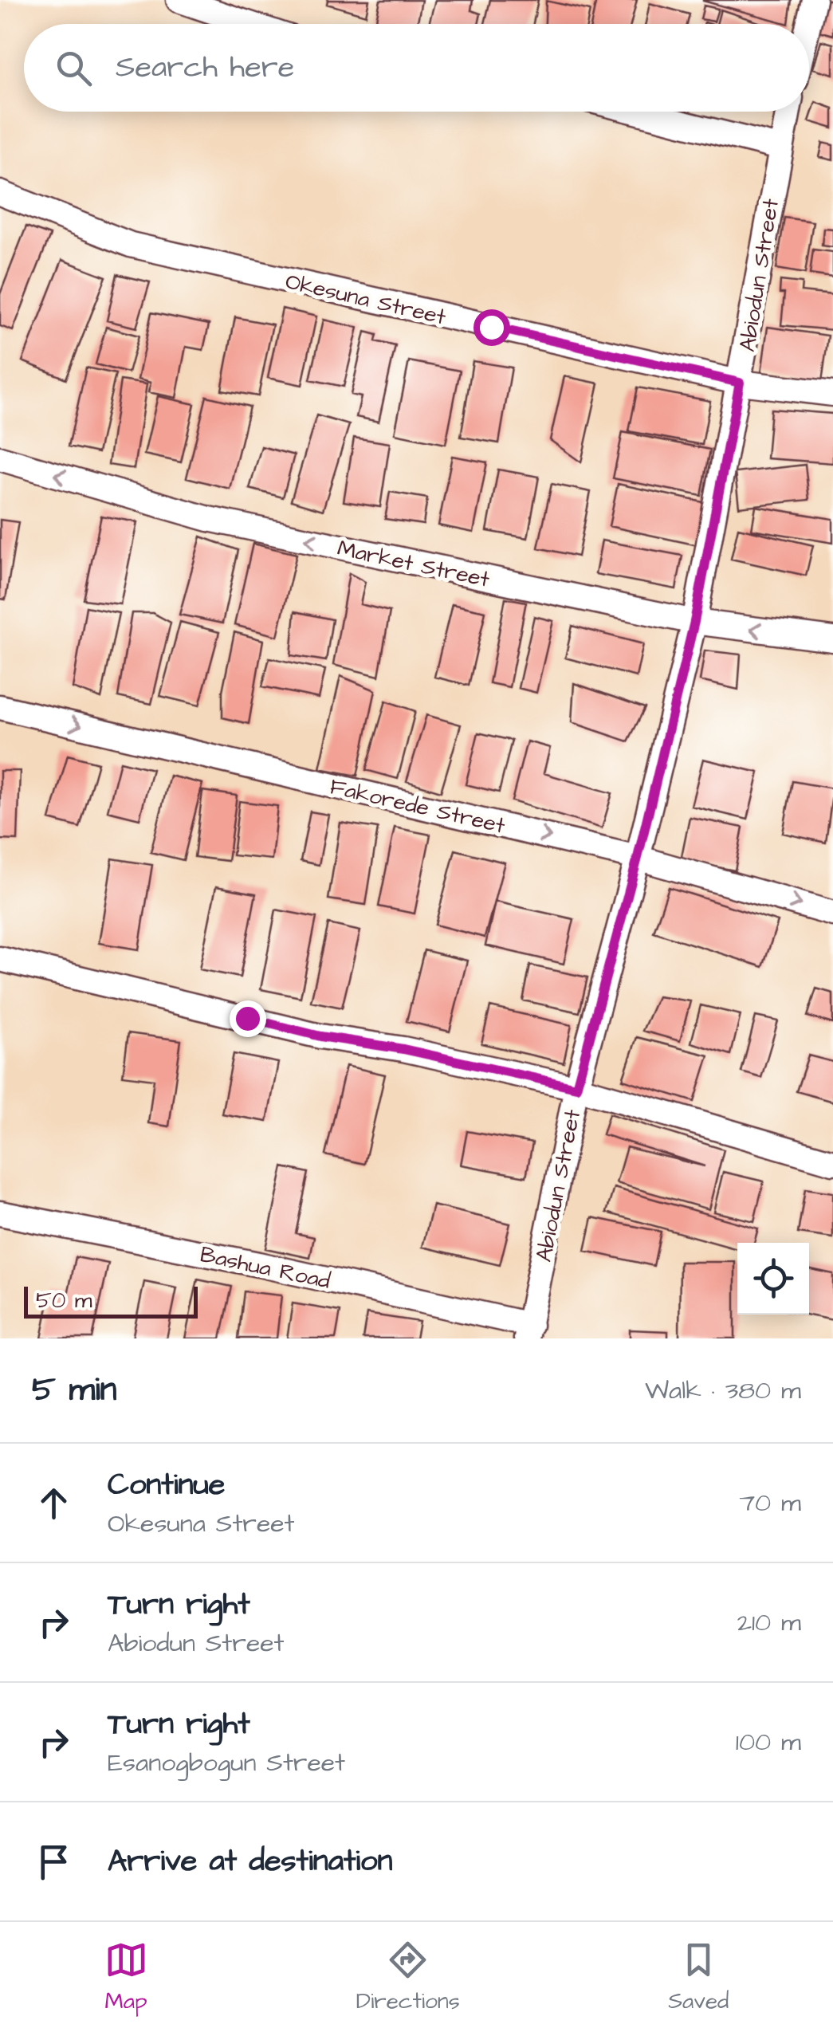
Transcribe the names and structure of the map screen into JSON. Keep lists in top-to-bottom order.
{
  "streets": {
    "street": [
      "Abiodun Street",
      "Okesuna Street",
      "Market Street",
      "Fakorede Street",
      "Bashua Road"
    ]
  },
  "crossings": [
    ["Abiodun Street", "Okesuna Street"],
    ["Abiodun Street", "Market Street"],
    ["Abiodun Street", "Fakorede Street"],
    ["Abiodun Street", "Bashua Road"]
  ],
  "one_way": ["Market Street", "Fakorede Street"],
  "scale_bar": "50 m",
  "page": {
    "search": "Search here",
    "scale": "50 m",
    "heading": ["5 min", "Walk · 380 m"],
    "list": [
      ["Continue", "Okesuna Street", "70 m"],
      ["Turn right", "Abiodun Street", "210 m"],
      ["Turn right", "Esanogbogun Street", "100 m"],
      "Arrive at destination"
    ],
    "nav": ["Map", "Directions", "Saved"]
  }
}
